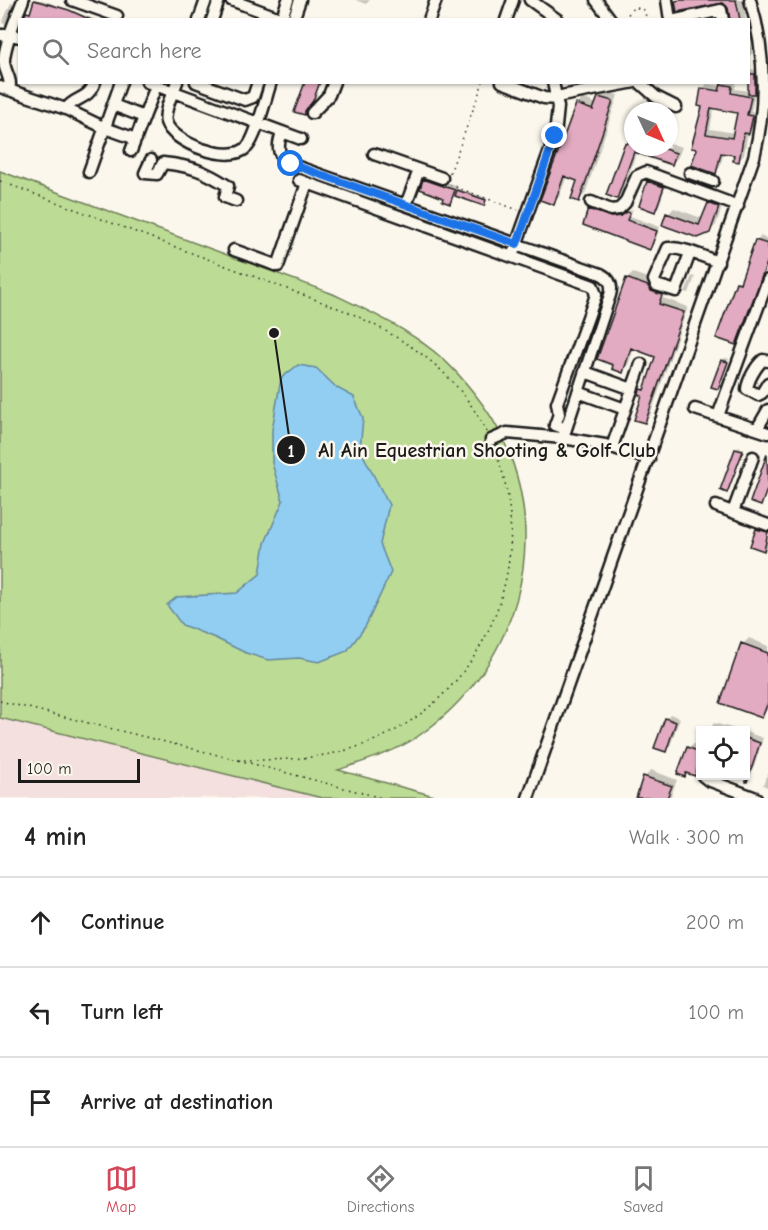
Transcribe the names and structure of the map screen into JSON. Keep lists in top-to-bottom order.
{
  "places": ["Al Ain Equestrian Shooting & Golf Club"],
  "scale_bar": "100 m",
  "north": "bottom right",
  "page": {
    "search": "Search here",
    "scale": "100 m",
    "heading": ["4 min", "Walk · 300 m"],
    "list": [
      ["Continue", "200 m"],
      ["Turn left", "100 m"],
      "Arrive at destination"
    ],
    "nav": ["Map", "Directions", "Saved"]
  }
}
